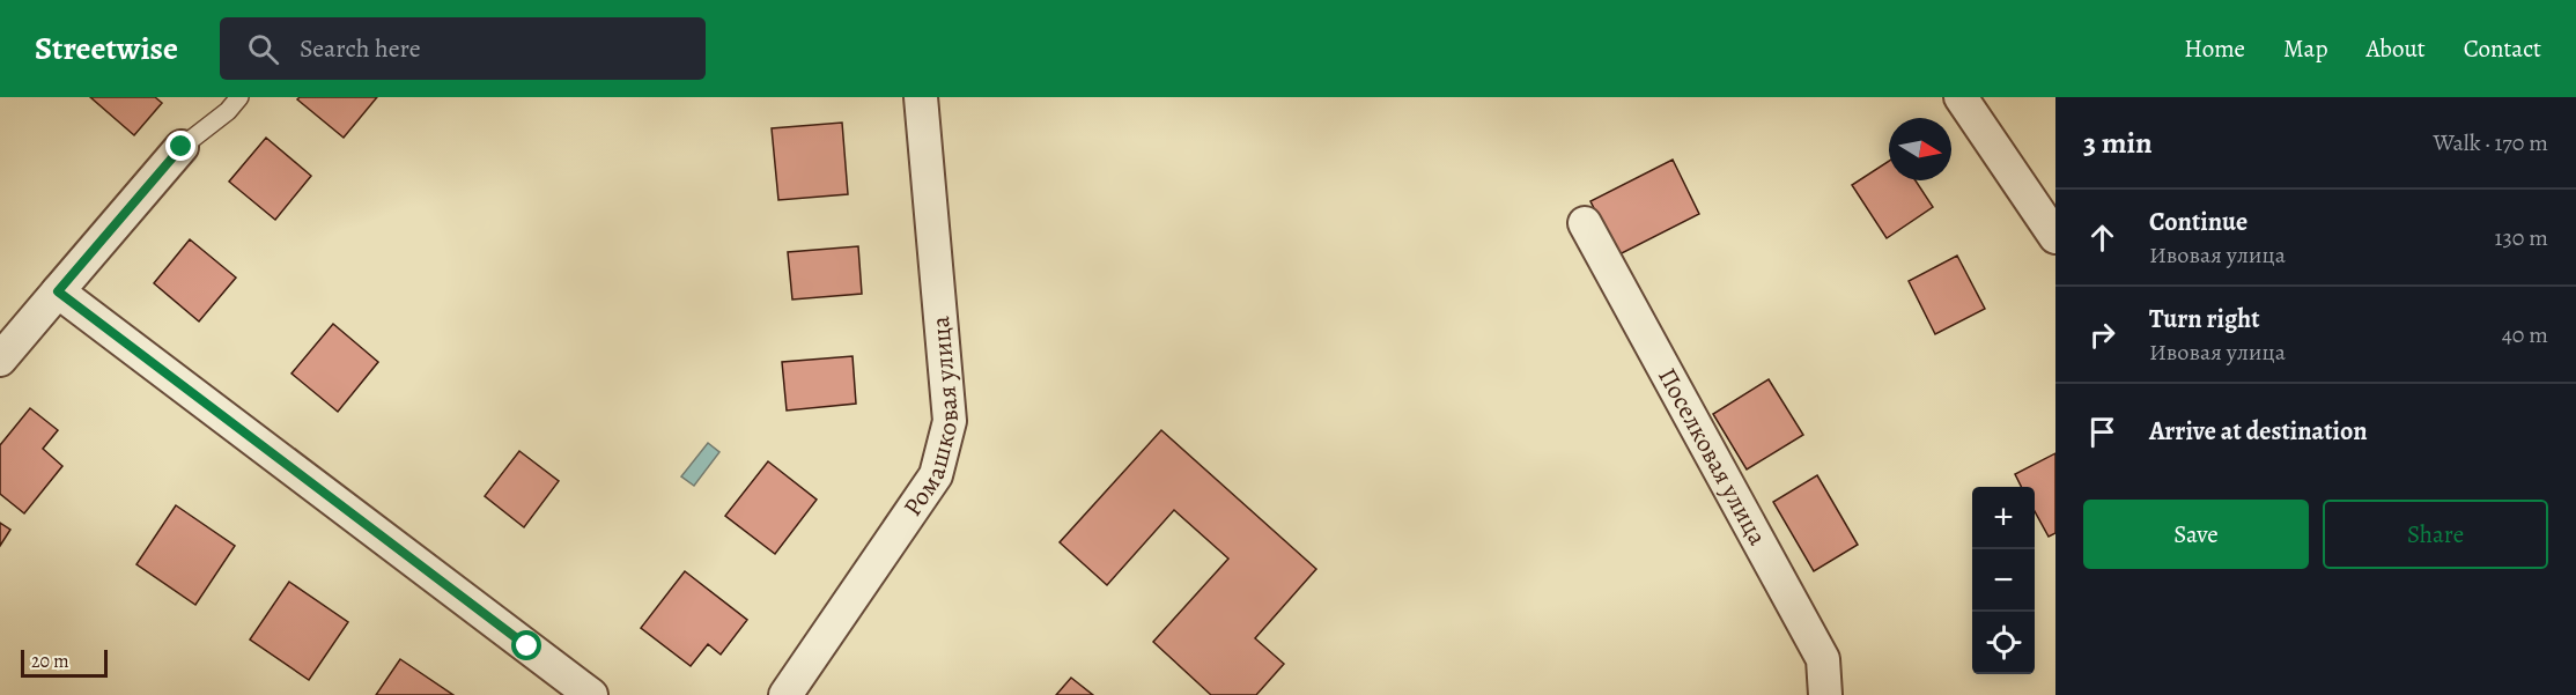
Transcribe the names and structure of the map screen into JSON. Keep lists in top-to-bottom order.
{
  "streets": {
    "street": ["Ромашковая улица", "Поселковая улица"]
  },
  "scale_bar": "20 m",
  "north": "right",
  "page": {
    "header": "Streetwise",
    "search": "Search here",
    "nav": [
      "Home",
      "Map",
      "About",
      "Contact"
    ],
    "heading": ["3 min", "Walk · 170 m"],
    "list": [
      ["Continue", "Ивовая улица", "130 m"],
      ["Turn right", "Ивовая улица", "40 m"],
      "Arrive at destination"
    ],
    "buttons": ["Save", "Share"],
    "map_buttons": ["+", "−"],
    "scale": "20 m"
  }
}
